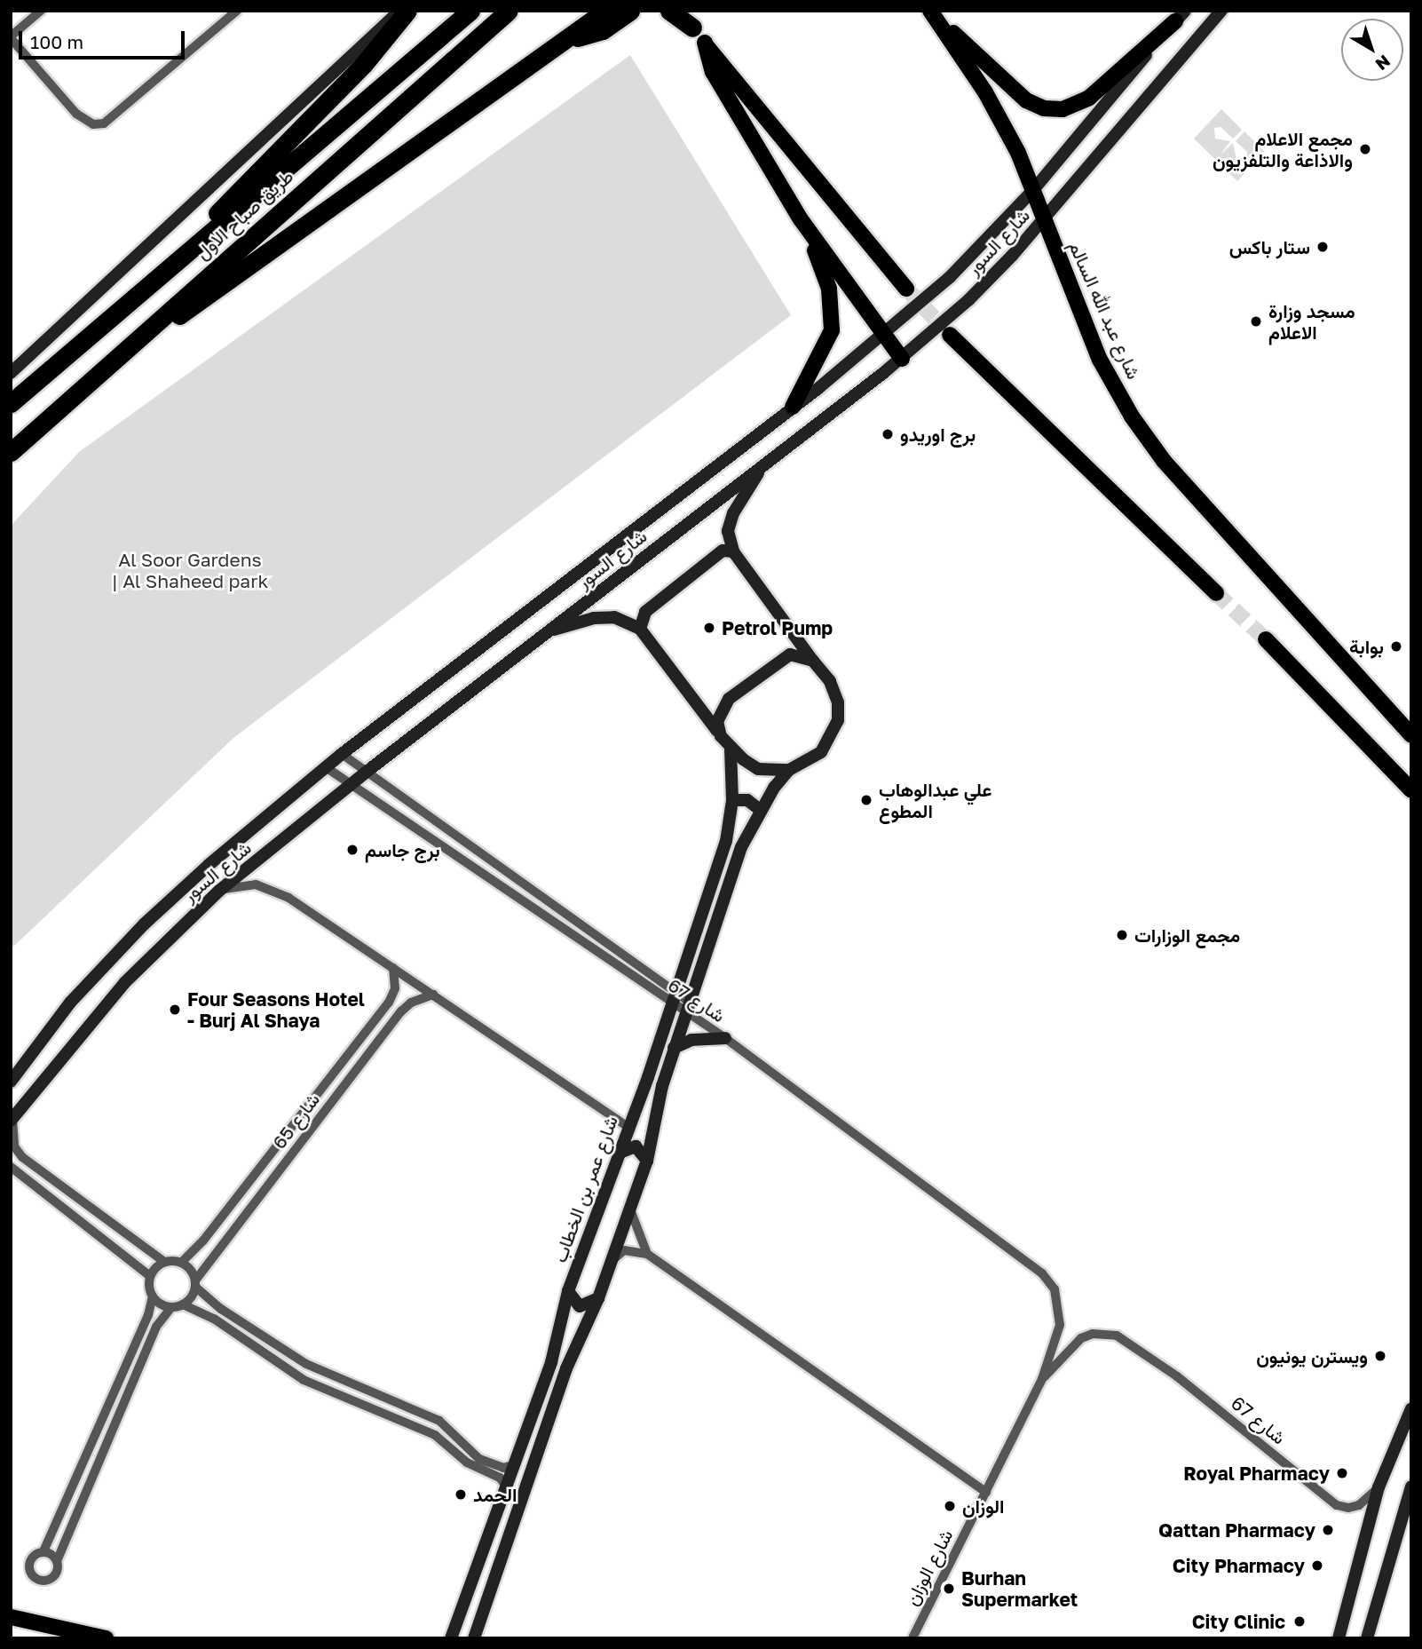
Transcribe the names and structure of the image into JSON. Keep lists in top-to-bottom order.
{
  "streets": {
    "highway": ["طريق صباح الاول"],
    "main road": ["شارع السور", "شارع عبد الله السالم", "شارع عمر بن الخطاب"],
    "street": ["شارع 67", "شارع 65", "شارع الوزان"]
  },
  "crossings": [
    ["شارع السور", "شارع عبد الله السالم"],
    ["شارع السور", "شارع 67"],
    ["شارع 67", "شارع عمر بن الخطاب"],
    ["شارع 67", "شارع الوزان"]
  ],
  "parks": ["Al Soor Gardens | Al Shaheed park"],
  "places": [
    "مجمع الاعلام والاذاعة والتلفزيون",
    "ستار باكس",
    "مسجد وزارة الاعلام",
    "برج اوريدو",
    "Petrol Pump",
    "بوابة",
    "علي عبدالوهاب المطوع",
    "برج جاسم",
    "مجمع الوزارات",
    "Four Seasons Hotel - Burj Al Shaya",
    "ويسترن يونيون",
    "Royal Pharmacy",
    "الحمد",
    "الوزان",
    "Qattan Pharmacy",
    "City Pharmacy",
    "Burhan Supermarket",
    "City Clinic"
  ],
  "scale_bar": "100 m",
  "north": "bottom right"
}
